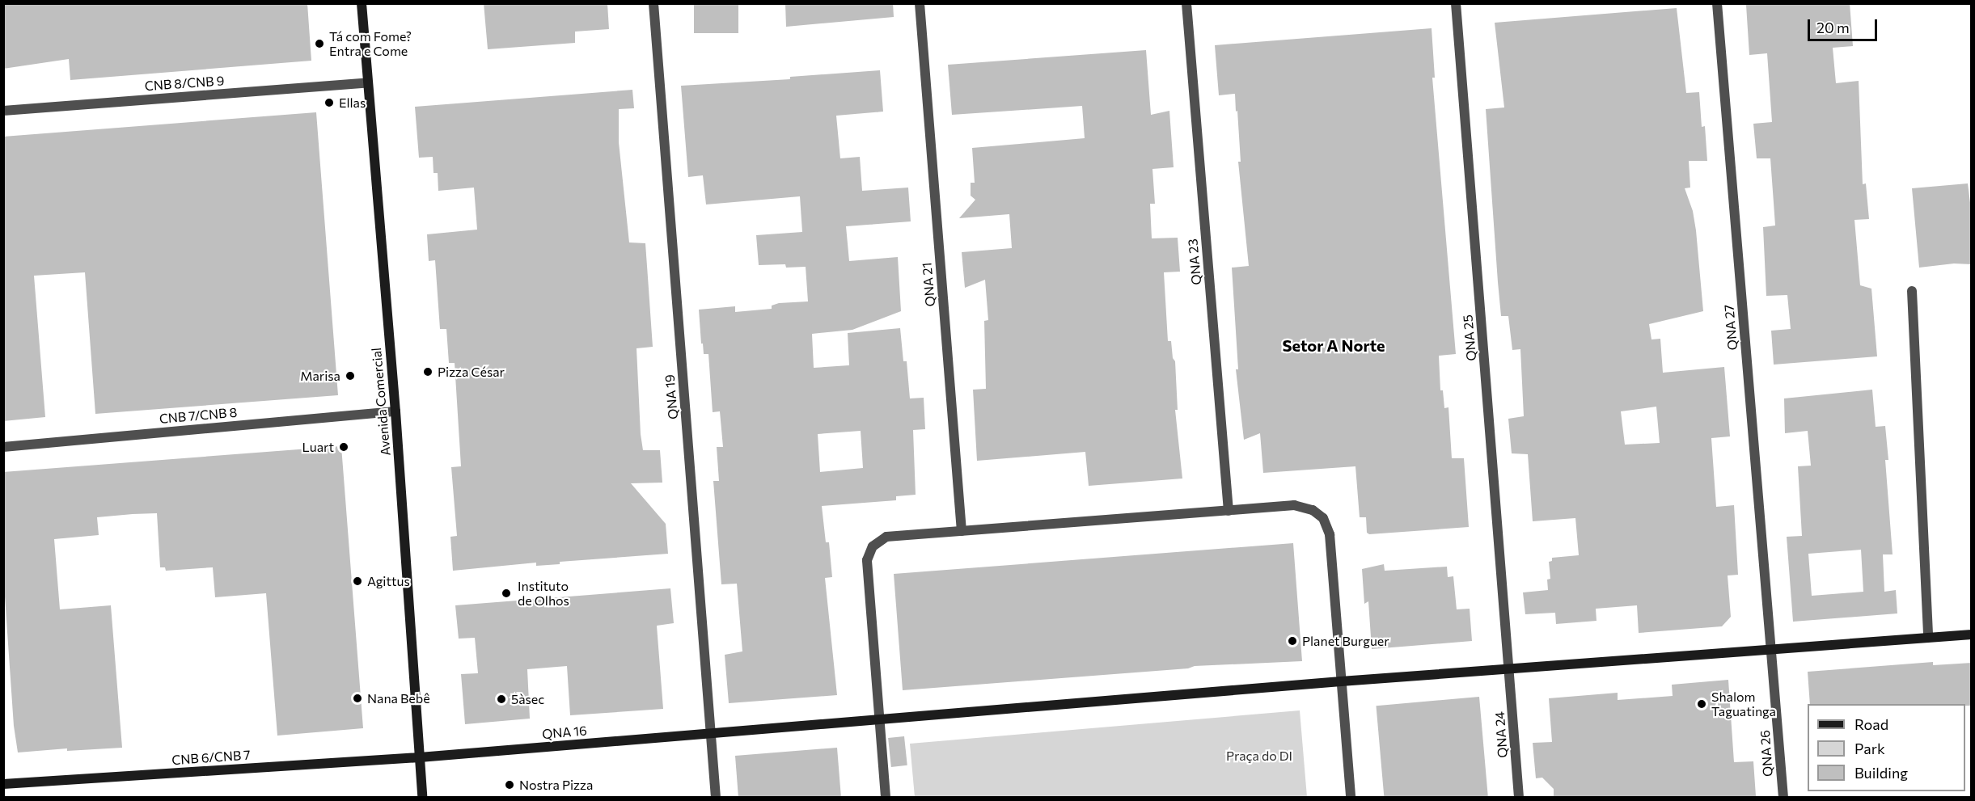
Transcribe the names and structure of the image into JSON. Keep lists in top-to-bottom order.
{
  "streets": {
    "street": [
      "CNB 8/CNB 9",
      "QNA 23",
      "QNA 21",
      "QNA 27",
      "QNA 25",
      "QNA 19",
      "Avenida Comercial",
      "CNB 7/CNB 8",
      "QNA 16",
      "QNA 24",
      "QNA 26",
      "CNB 6/CNB 7"
    ]
  },
  "crossings": [
    ["CNB 8/CNB 9", "Avenida Comercial"],
    ["QNA 27", "QNA 16"],
    ["QNA 27", "QNA 26"],
    ["QNA 25", "QNA 16"],
    ["QNA 25", "QNA 24"],
    ["QNA 19", "QNA 16"],
    ["Avenida Comercial", "CNB 7/CNB 8"],
    ["Avenida Comercial", "QNA 16"],
    ["Avenida Comercial", "CNB 6/CNB 7"],
    ["QNA 16", "QNA 24"],
    ["QNA 16", "QNA 26"],
    ["QNA 16", "CNB 6/CNB 7"]
  ],
  "districts": ["Setor A Norte"],
  "parks": ["Praça do DI"],
  "places": [
    "Tá com Fome? Entra e Come",
    "Ellas",
    "Pizza César",
    "Marisa",
    "Luart",
    "Agittus",
    "Instituto de Olhos",
    "Planet Burguer",
    "Nana Bebê",
    "5àsec",
    "Shalom Taguatinga",
    "Nostra Pizza"
  ],
  "legend": ["Road", "Park", "Building"],
  "scale_bar": "20 m"
}
